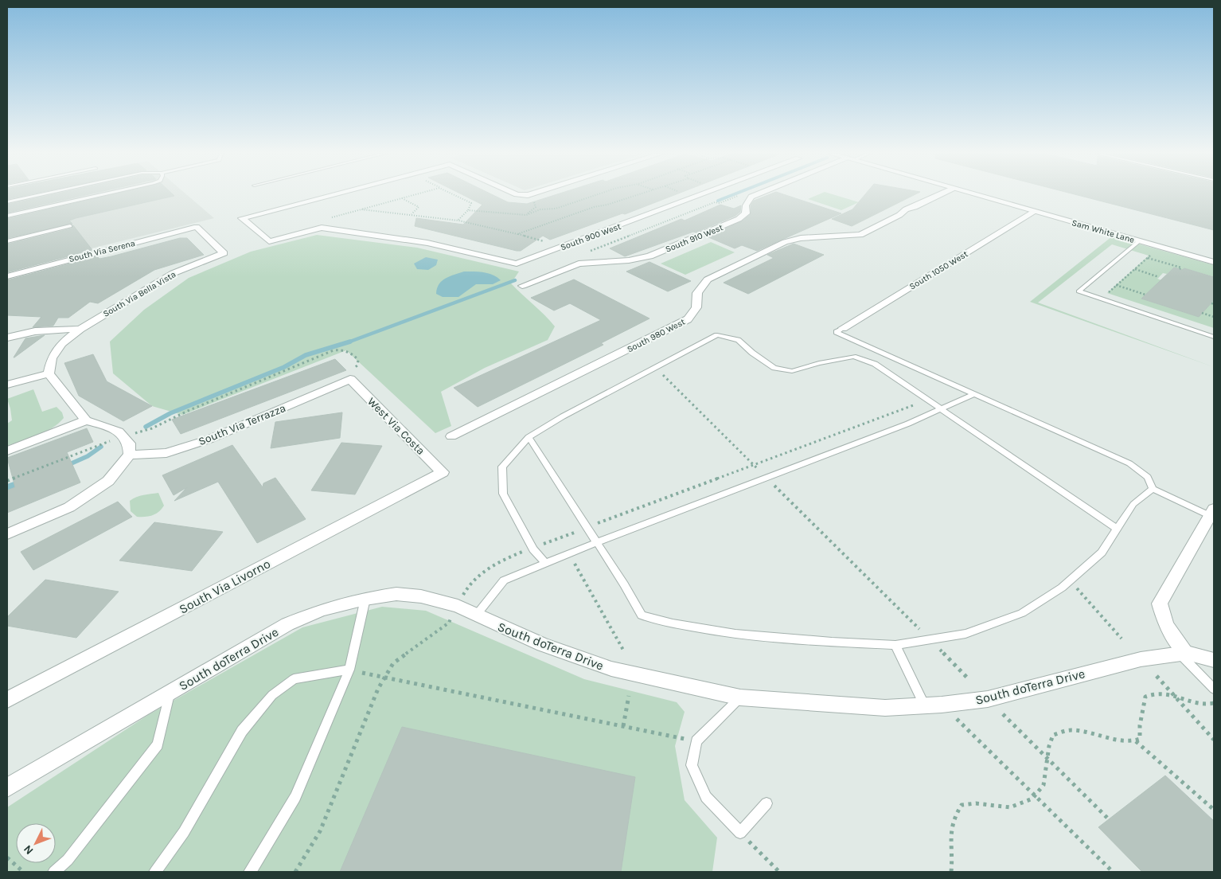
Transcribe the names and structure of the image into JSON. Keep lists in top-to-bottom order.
{
  "streets": {
    "street": [
      "Sam White Lane",
      "South 900 West",
      "South 910 West",
      "South Via Serena",
      "South 1050 West",
      "South Via Bella Vista",
      "South 980 West",
      "South Via Terrazza",
      "West Via Costa",
      "South Via Livorno",
      "South doTerra Drive"
    ]
  },
  "crossings": [
    ["Sam White Lane", "South 1050 West"],
    ["South Via Serena", "South Via Bella Vista"],
    ["South Via Terrazza", "West Via Costa"],
    ["West Via Costa", "South Via Livorno"]
  ],
  "north": "bottom left"
}
